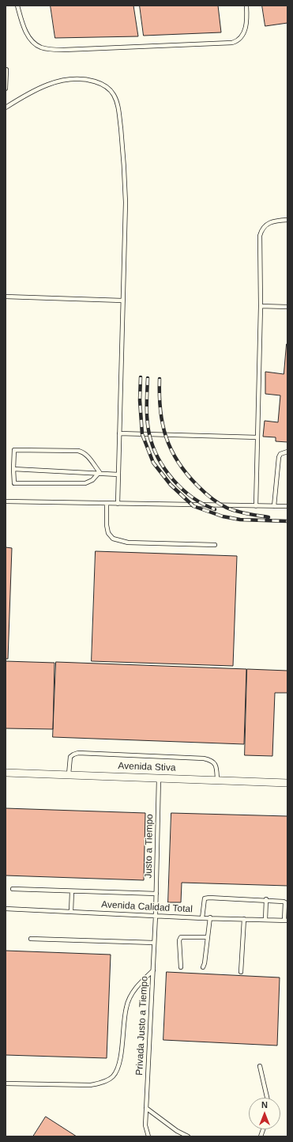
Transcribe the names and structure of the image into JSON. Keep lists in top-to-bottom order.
{
  "streets": {
    "street": ["Avenida Stiva"],
    "lane": ["Justo a Tiempo", "Avenida Calidad Total", "Privada Justo a Tiempo"]
  },
  "crossings": [
    ["Avenida Stiva", "Justo a Tiempo"],
    ["Justo a Tiempo", "Avenida Calidad Total"],
    ["Justo a Tiempo", "Privada Justo a Tiempo"],
    ["Avenida Calidad Total", "Privada Justo a Tiempo"]
  ],
  "north": "top"
}
